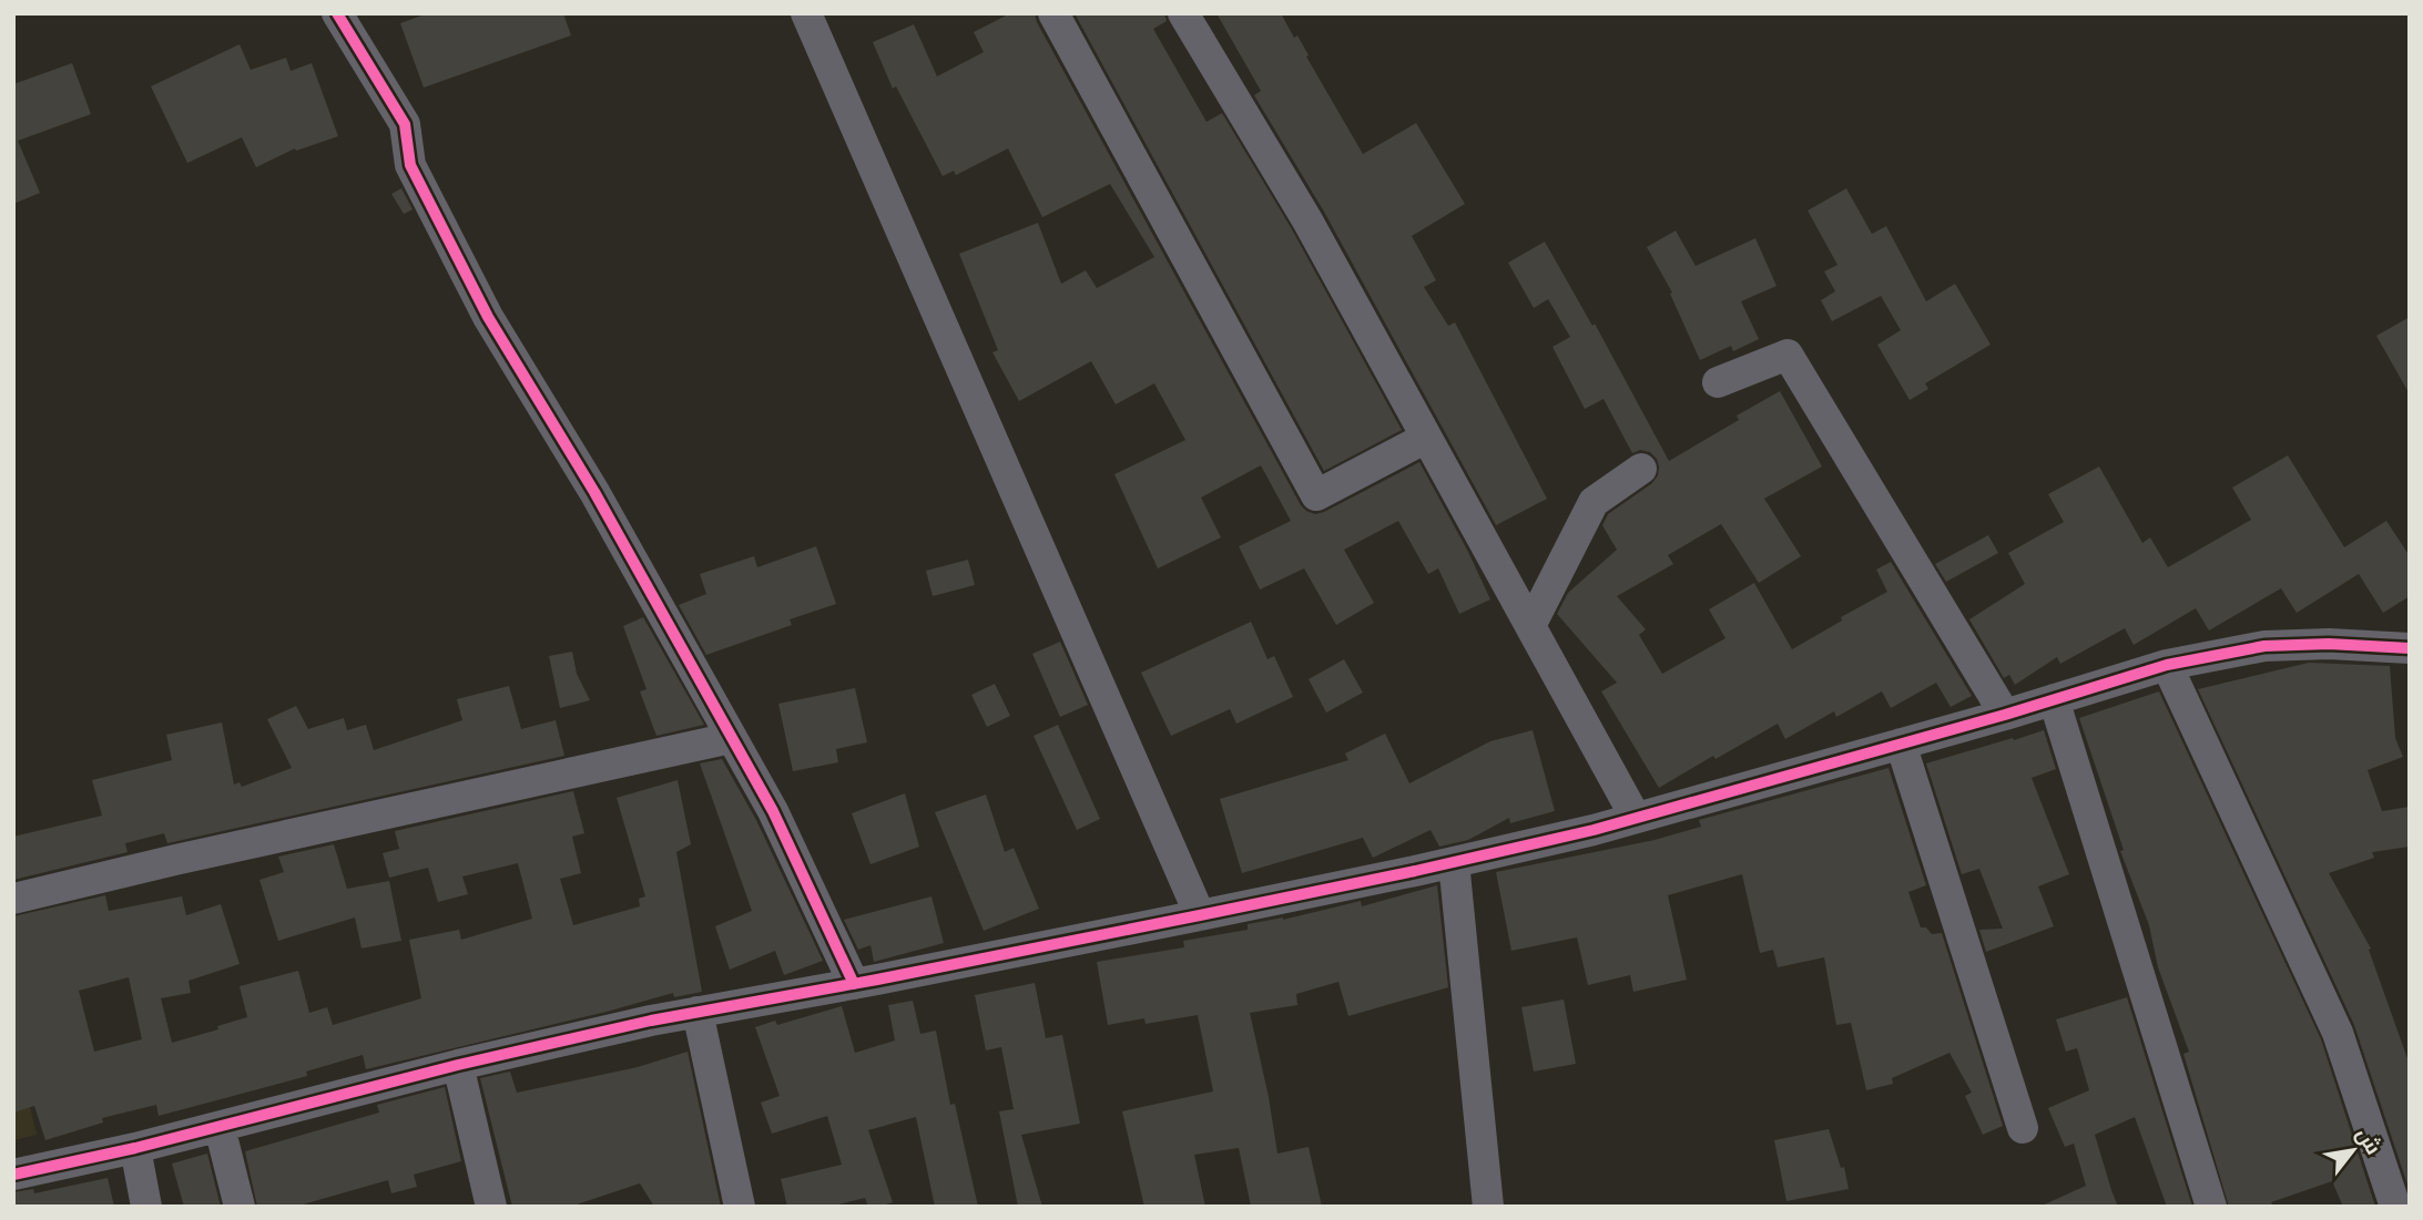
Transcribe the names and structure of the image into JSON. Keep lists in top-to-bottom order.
{
  "north": "top right"
}
